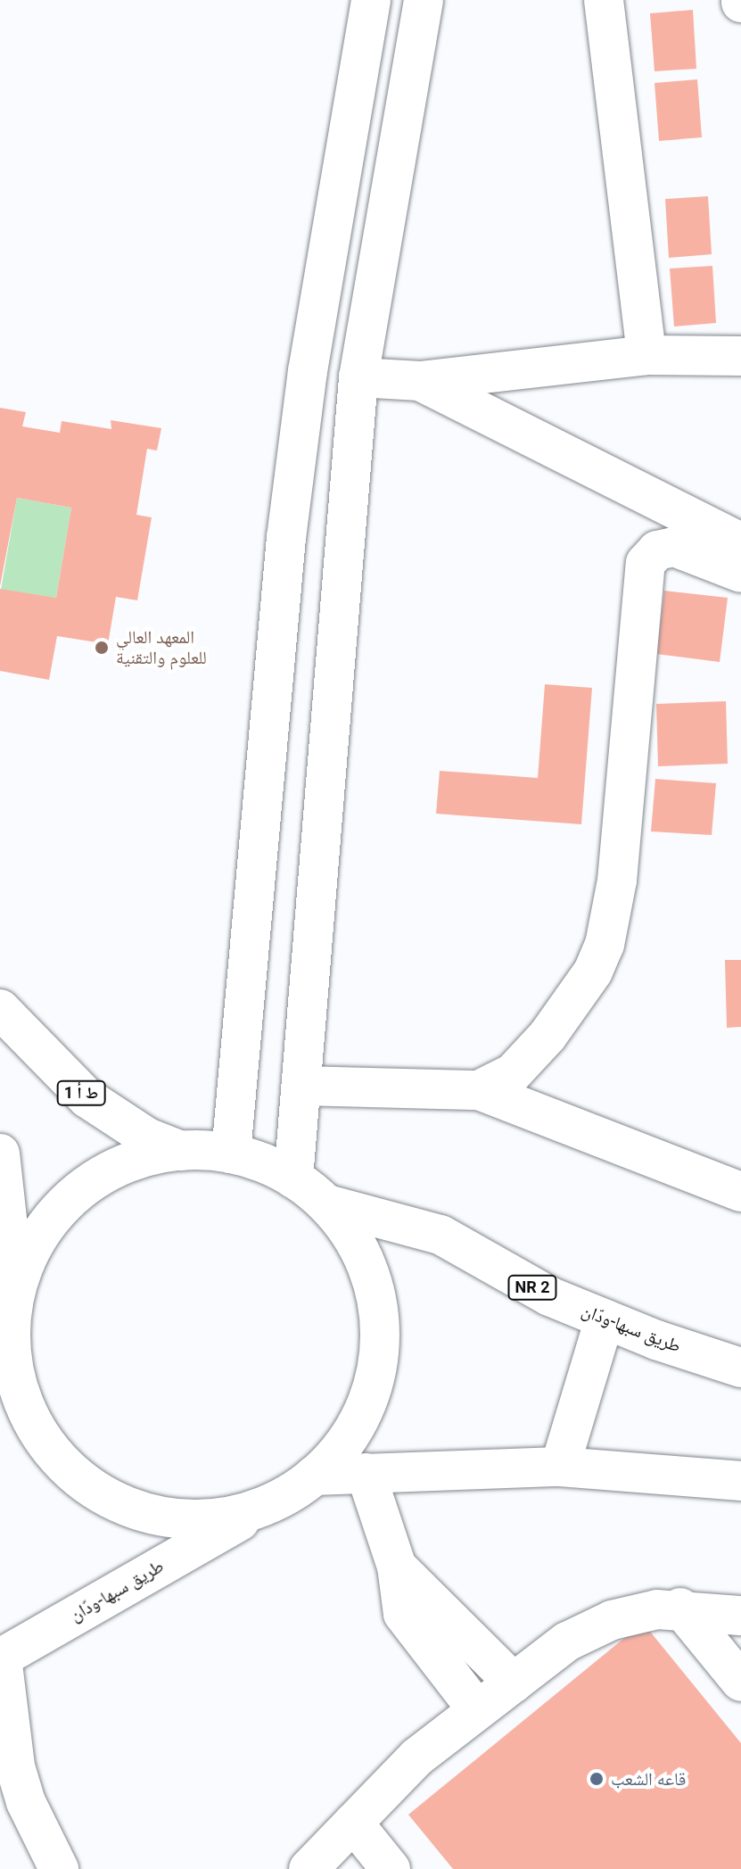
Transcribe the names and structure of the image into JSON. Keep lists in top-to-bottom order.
{
  "streets": {
    "main road": ["ط أ 1", "NR 2", "طريق سبها-ودّان"]
  },
  "places": ["المعهد العالي للعلوم والتقنية", "قاعه الشعب"]
}
